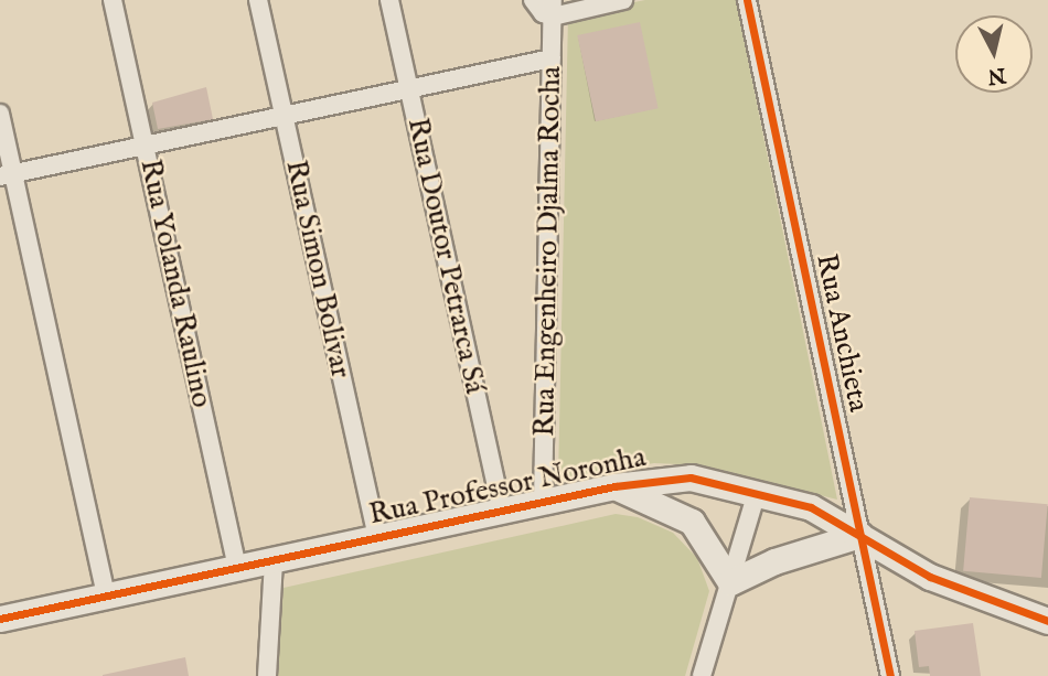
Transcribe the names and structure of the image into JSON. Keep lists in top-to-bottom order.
{
  "streets": {
    "street": [
      "Rua Engenheiro Djalma Rocha",
      "Rua Doutor Petrarca Sá",
      "Rua Simon Bolivar",
      "Rua Yolanda Raulino",
      "Rua Anchieta",
      "Rua Professor Noronha"
    ]
  },
  "crossings": [
    ["Rua Engenheiro Djalma Rocha", "Rua Professor Noronha"],
    ["Rua Doutor Petrarca Sá", "Rua Professor Noronha"],
    ["Rua Simon Bolivar", "Rua Professor Noronha"],
    ["Rua Yolanda Raulino", "Rua Professor Noronha"],
    ["Rua Anchieta", "Rua Professor Noronha"]
  ],
  "north": "bottom"
}
